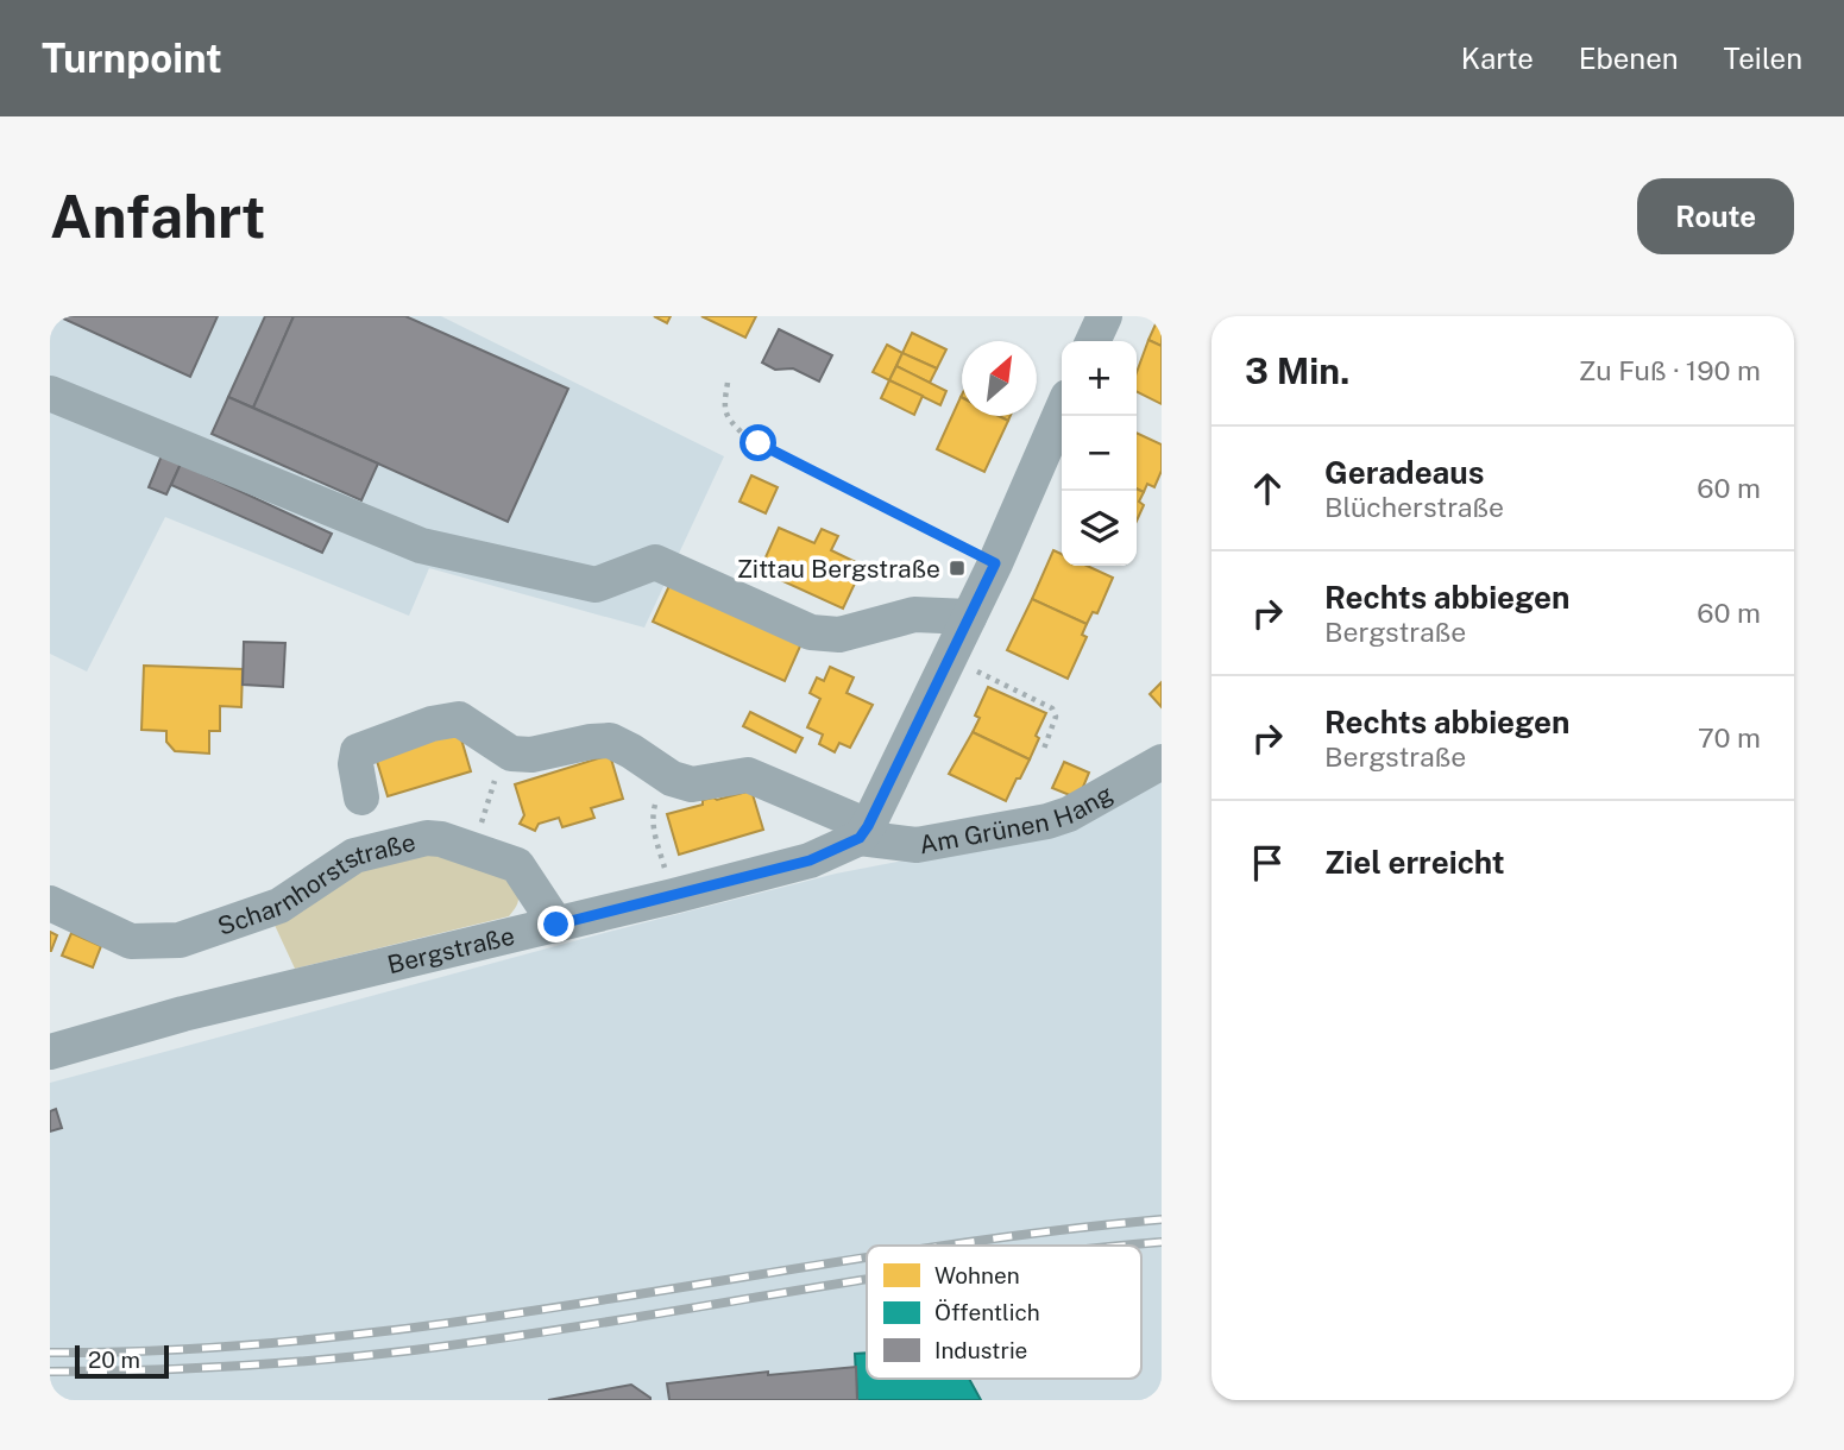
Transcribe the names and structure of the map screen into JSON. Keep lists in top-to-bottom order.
{
  "streets": {
    "street": ["Am Grünen Hang", "Scharnhorststraße", "Bergstraße"]
  },
  "crossings": [
    ["Am Grünen Hang", "Bergstraße"],
    ["Scharnhorststraße", "Bergstraße"]
  ],
  "places": {
    "transit": ["Zittau Bergstraße"]
  },
  "legend": ["Wohnen", "Öffentlich", "Industrie"],
  "scale_bar": "20 m",
  "north": "top right",
  "page": {
    "header": "Turnpoint",
    "nav": ["Karte", "Ebenen", "Teilen"],
    "buttons": "Route",
    "title": "Anfahrt",
    "heading": ["3 Min.", "Zu Fuß · 190 m"],
    "map_buttons": ["+", "−"],
    "list": [
      ["Geradeaus", "Blücherstraße", "60 m"],
      ["Rechts abbiegen", "Bergstraße", "60 m"],
      ["Rechts abbiegen", "Bergstraße", "70 m"],
      "Ziel erreicht"
    ],
    "scale": "20 m"
  }
}
